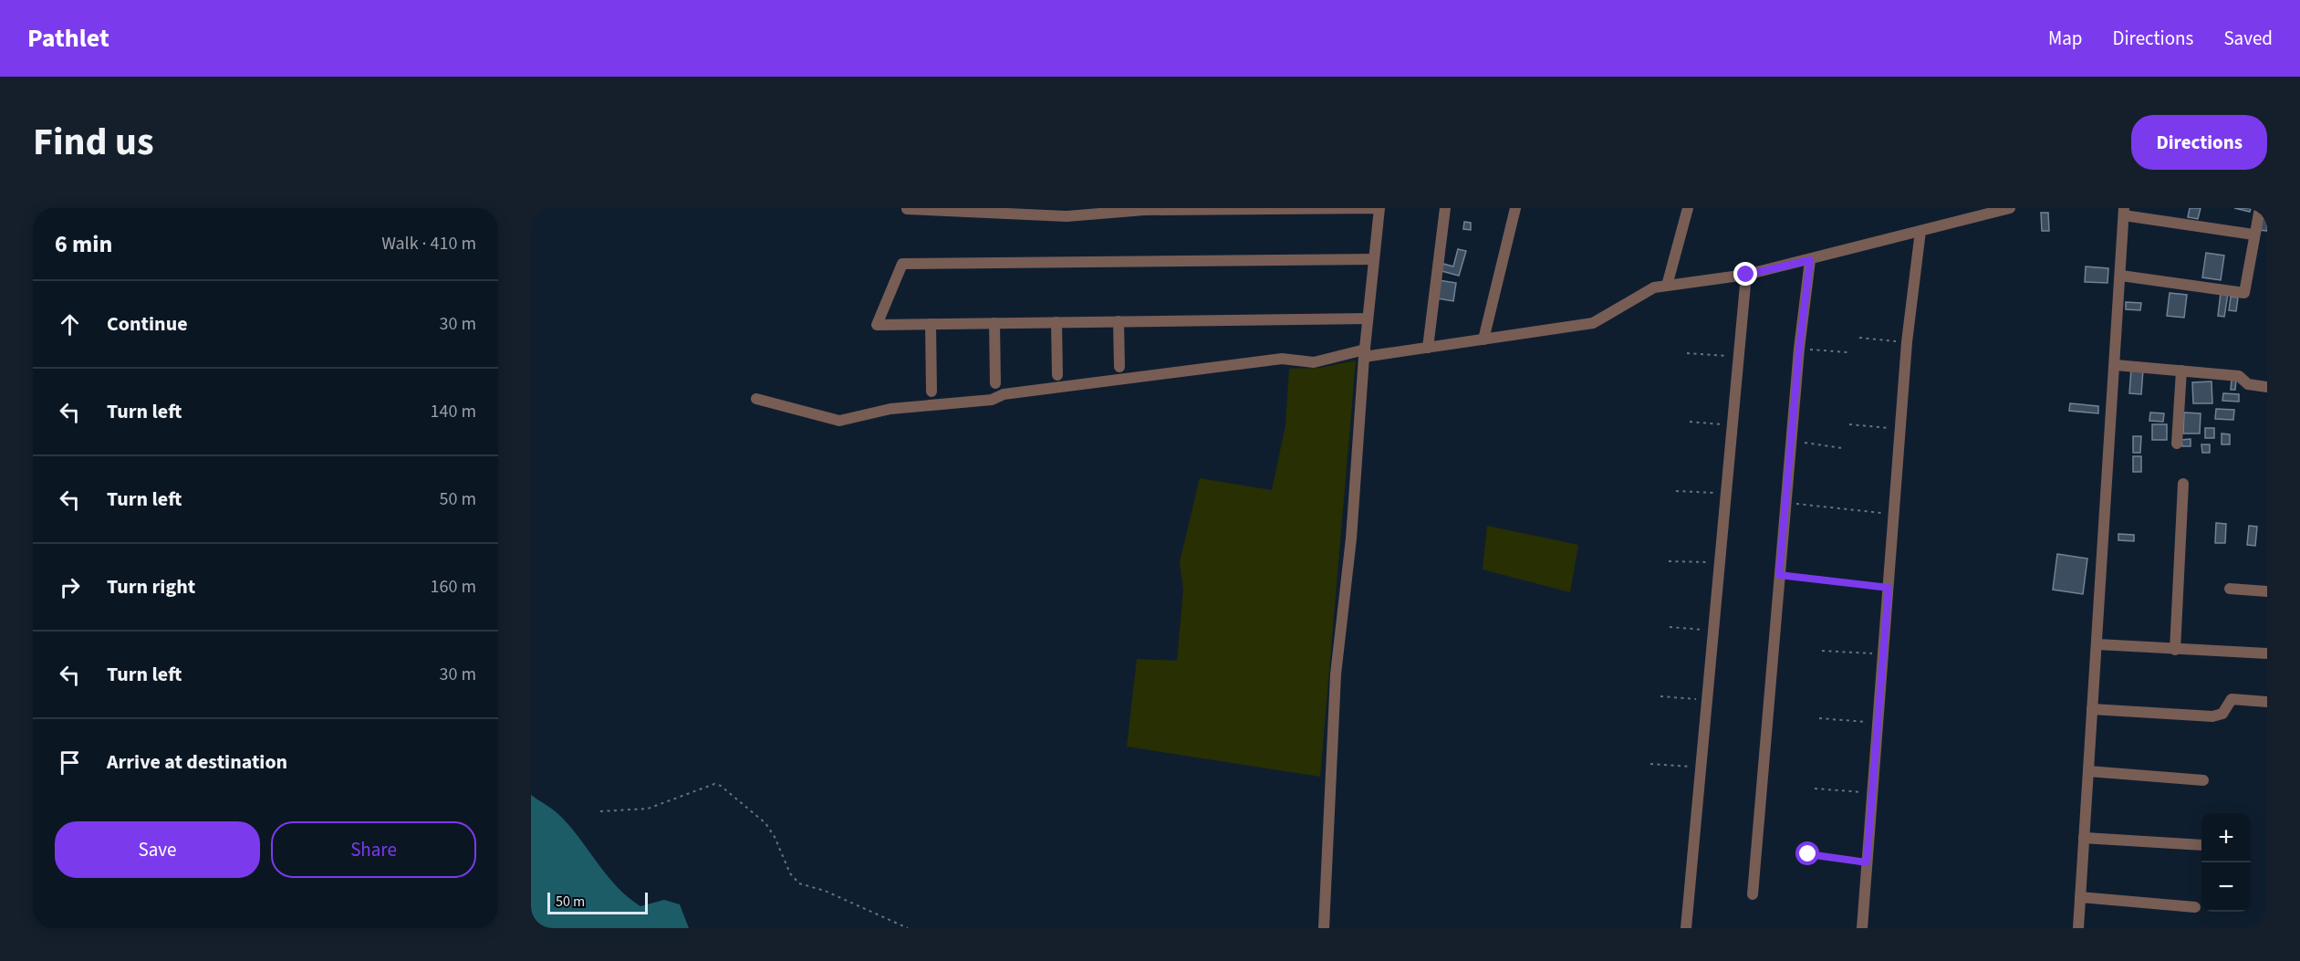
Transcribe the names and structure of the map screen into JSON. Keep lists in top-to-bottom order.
{
  "scale_bar": "50 m",
  "page": {
    "header": "Pathlet",
    "nav": ["Map", "Directions", "Saved"],
    "title": "Find us",
    "buttons": [
      "Directions",
      ["Save", "Share"]
    ],
    "heading": ["6 min", "Walk · 410 m"],
    "list": [
      ["Continue", "30 m"],
      ["Turn left", "140 m"],
      ["Turn left", "50 m"],
      ["Turn right", "160 m"],
      ["Turn left", "30 m"],
      "Arrive at destination"
    ],
    "map_buttons": ["+", "−"],
    "scale": "50 m"
  }
}
